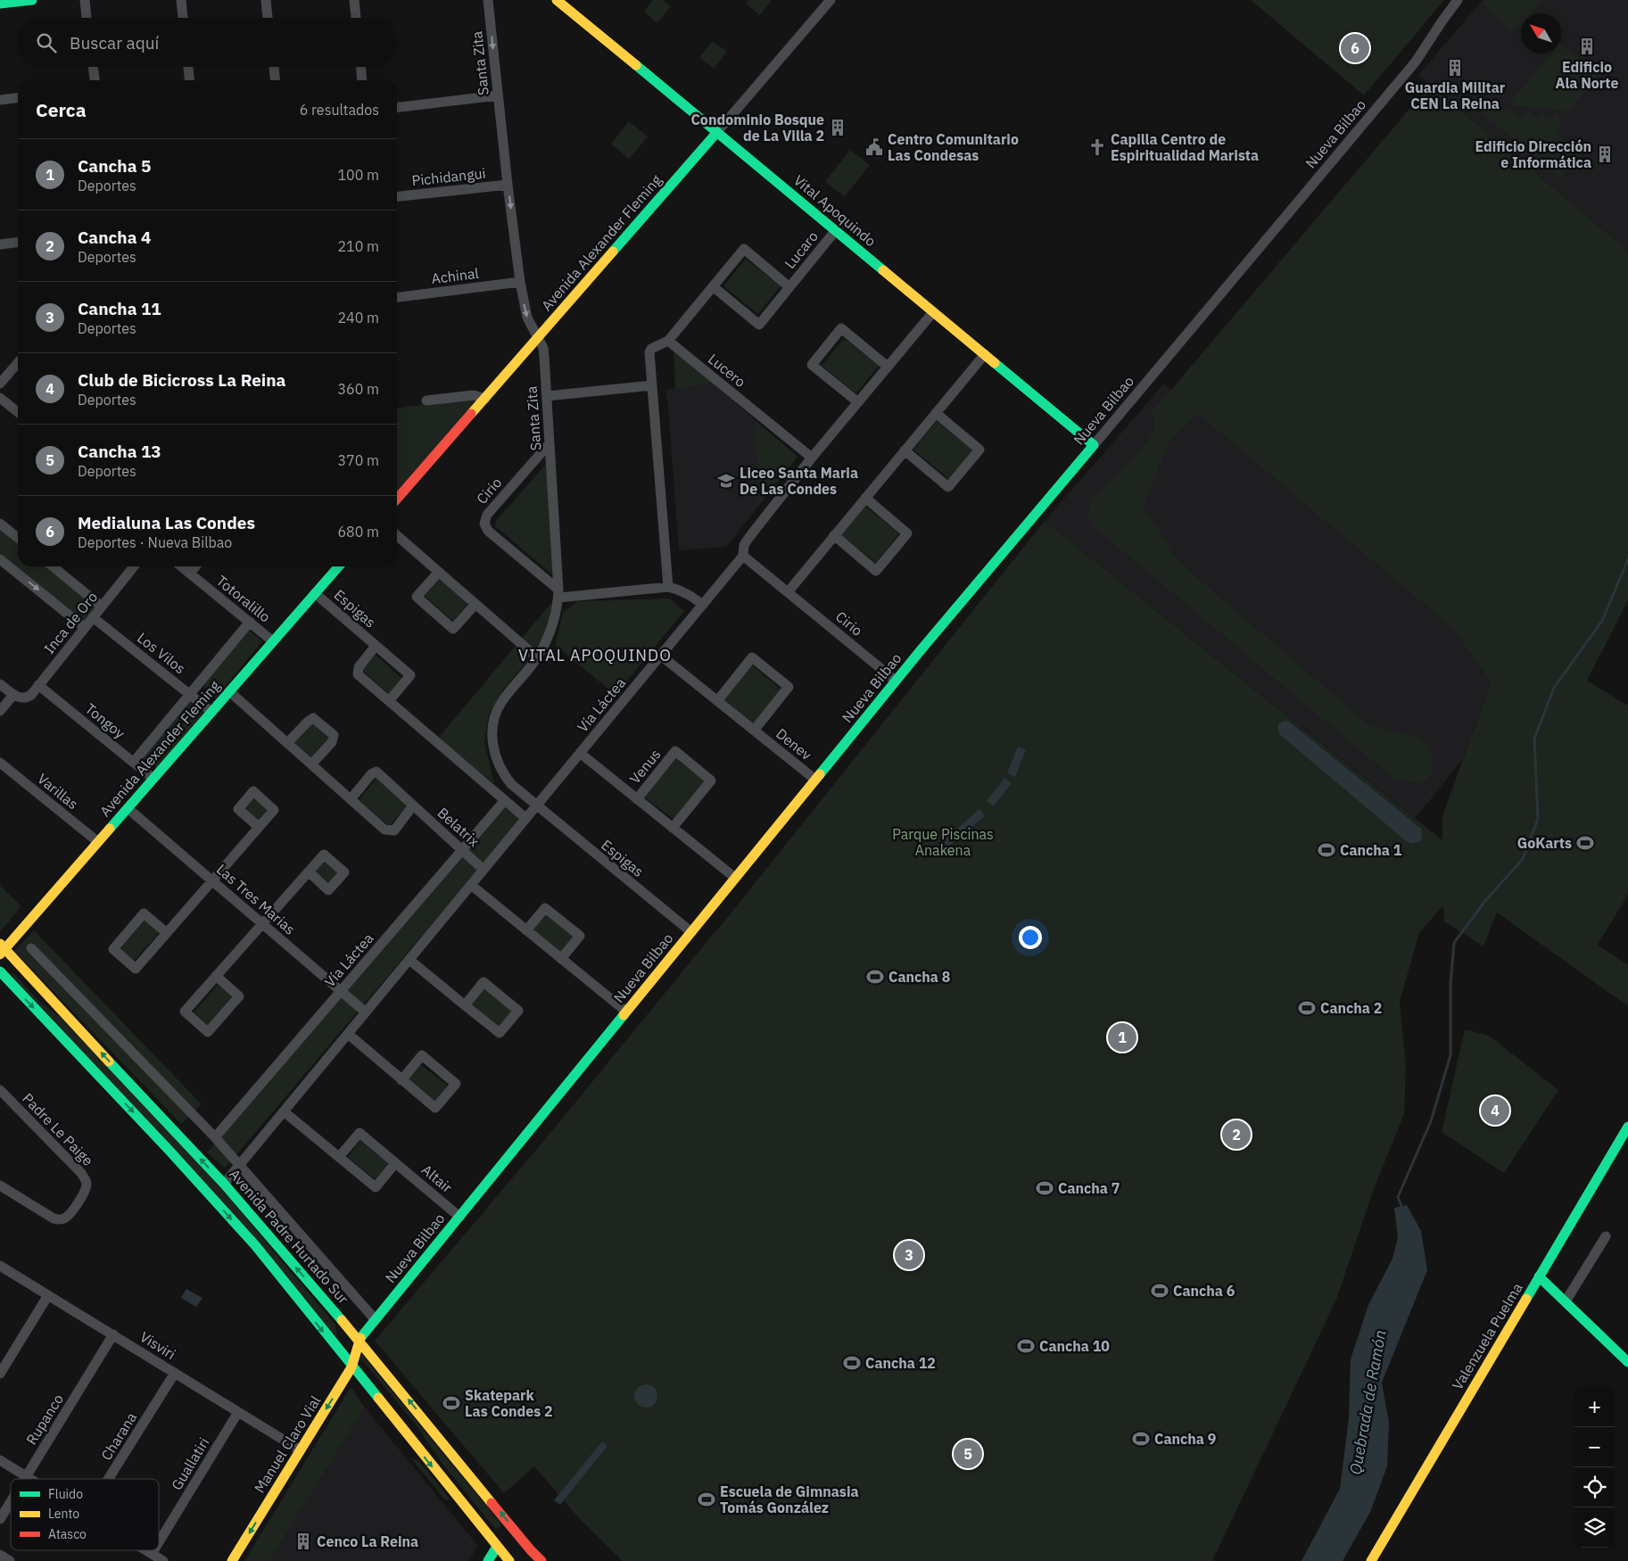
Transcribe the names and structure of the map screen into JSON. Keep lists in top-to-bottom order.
{
  "streets": {
    "street": [
      "Santa Zita",
      "Nueva Bilbao",
      "Pichidangui",
      "Vital Apoquindo",
      "Avenida Alexander Fleming",
      "Lucaro",
      "Achinal",
      "Lucero",
      "Cirio",
      "Totoralillo",
      "Espigas",
      "Inca de Oro",
      "Los Vilos",
      "Vía Láctea",
      "Tongoy",
      "Denev",
      "Venus",
      "Varillas",
      "Belatrix",
      "Las Tres Marias",
      "Padre Le Paige",
      "Altair",
      "Avenida Padre Hurtado Sur",
      "Valenzuela Puelma",
      "Visviri",
      "Rupanco",
      "Charana",
      "Manuel Claro Vial",
      "Guallatiri"
    ]
  },
  "crossings": [
    ["Santa Zita", "Pichidangui"],
    ["Santa Zita", "Avenida Alexander Fleming"],
    ["Santa Zita", "Achinal"],
    ["Santa Zita", "Cirio"],
    ["Santa Zita", "Espigas"],
    ["Santa Zita", "Vía Láctea"],
    ["Nueva Bilbao", "Vital Apoquindo"],
    ["Nueva Bilbao", "Cirio"],
    ["Nueva Bilbao", "Espigas"],
    ["Nueva Bilbao", "Denev"],
    ["Nueva Bilbao", "Venus"],
    ["Nueva Bilbao", "Altair"],
    ["Nueva Bilbao", "Avenida Padre Hurtado Sur"],
    ["Nueva Bilbao", "Manuel Claro Vial"],
    ["Vital Apoquindo", "Avenida Alexander Fleming"],
    ["Vital Apoquindo", "Lucaro"],
    ["Vital Apoquindo", "Vía Láctea"],
    ["Avenida Alexander Fleming", "Totoralillo"],
    ["Avenida Alexander Fleming", "Espigas"],
    ["Avenida Alexander Fleming", "Los Vilos"],
    ["Avenida Alexander Fleming", "Tongoy"],
    ["Avenida Alexander Fleming", "Varillas"],
    ["Avenida Alexander Fleming", "Las Tres Marias"],
    ["Avenida Alexander Fleming", "Avenida Padre Hurtado Sur"],
    ["Lucaro", "Lucero"],
    ["Lucero", "Vía Láctea"],
    ["Cirio", "Vía Láctea"],
    ["Espigas", "Vía Láctea"],
    ["Inca de Oro", "Los Vilos"],
    ["Inca de Oro", "Tongoy"],
    ["Vía Láctea", "Denev"],
    ["Vía Láctea", "Venus"],
    ["Vía Láctea", "Belatrix"],
    ["Vía Láctea", "Las Tres Marias"],
    ["Vía Láctea", "Avenida Padre Hurtado Sur"],
    ["Avenida Padre Hurtado Sur", "Manuel Claro Vial"],
    ["Visviri", "Rupanco"],
    ["Visviri", "Charana"],
    ["Visviri", "Manuel Claro Vial"],
    ["Visviri", "Guallatiri"]
  ],
  "one_way": ["Manuel Claro Vial"],
  "districts": ["VITAL APOQUINDO"],
  "water": ["Quebrada de Ramón"],
  "parks": ["Parque Piscinas Anakena"],
  "places": {
    "building": [
      "Edificio Ala Norte",
      "Guardia Militar CEN La Reina",
      "Condominio Bosque de La Villa 2",
      "Edificio Dirección e Informática",
      "Cenco La Reina"
    ],
    "public building": ["Centro Comunitario Las Condesas"],
    "church": ["Capilla Centro de Espiritualidad Marista"],
    "school or university": ["Liceo Santa Maria De Las Condes"],
    "sports": [
      "GoKarts",
      "Cancha 1",
      "Cancha 8",
      "Cancha 2",
      "Cancha 7",
      "Cancha 6",
      "Cancha 10",
      "Cancha 12",
      "Skatepark Las Condes 2",
      "Cancha 9",
      "Escuela de Gimnasia Tomás González"
    ]
  },
  "legend": ["Fluido", "Lento", "Atasco"],
  "north": "top left",
  "page": {
    "search": "Buscar aquí",
    "pins": [
      "6",
      "1",
      "4",
      "2",
      "3",
      "5"
    ],
    "heading": ["Cerca", "6 resultados"],
    "list": [
      {
        "mark": "1",
        "name": "Cancha 5",
        "note": "Deportes",
        "value": "100 m"
      },
      {
        "mark": "2",
        "name": "Cancha 4",
        "note": "Deportes",
        "value": "210 m"
      },
      {
        "mark": "3",
        "name": "Cancha 11",
        "note": "Deportes",
        "value": "240 m"
      },
      {
        "mark": "4",
        "name": "Club de Bicicross La Reina",
        "note": "Deportes",
        "value": "360 m"
      },
      {
        "mark": "5",
        "name": "Cancha 13",
        "note": "Deportes",
        "value": "370 m"
      },
      {
        "mark": "6",
        "name": "Medialuna Las Condes",
        "note": "Deportes · Nueva Bilbao",
        "value": "680 m"
      }
    ],
    "map_buttons": ["+", "−"]
  }
}
